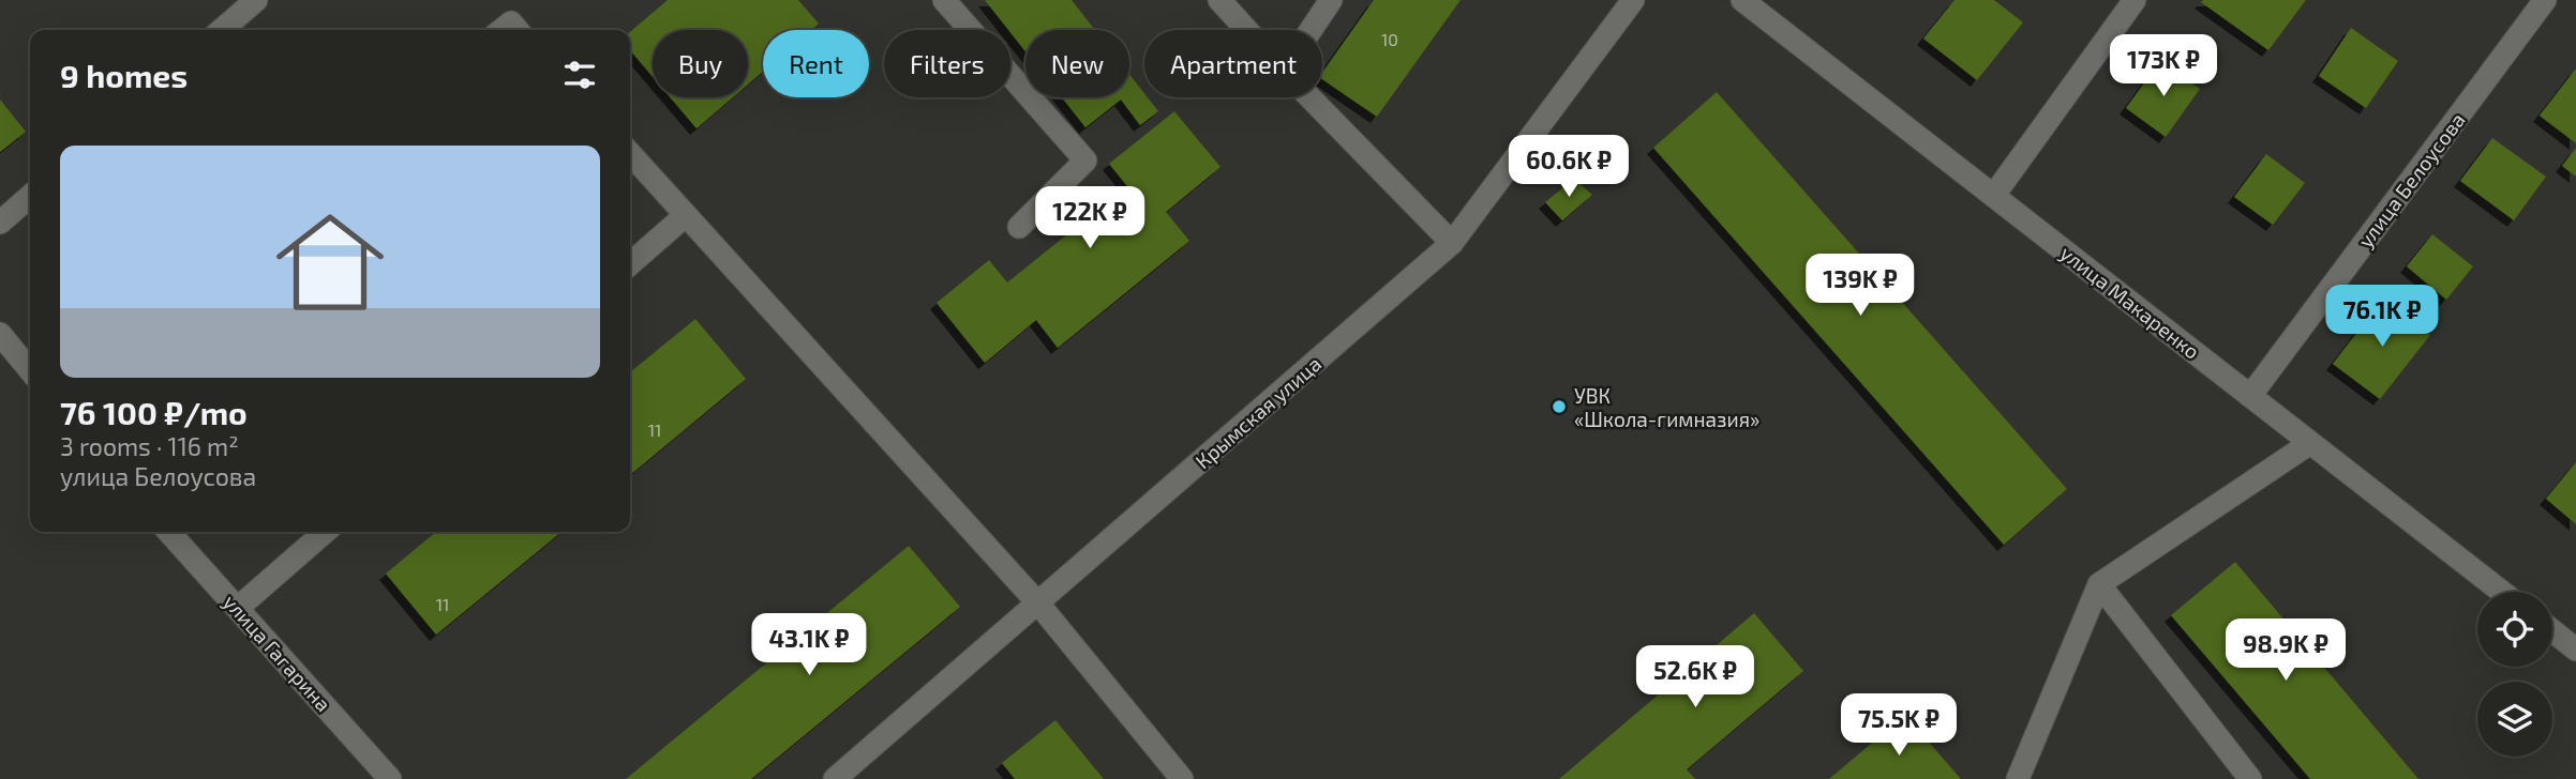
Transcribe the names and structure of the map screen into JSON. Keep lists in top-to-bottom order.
{
  "streets": {
    "street": [
      "улица Белоусова",
      "улица Макаренко",
      "Крымская улица",
      "улица Гагарина"
    ]
  },
  "crossings": [
    ["улица Белоусова", "улица Макаренко"]
  ],
  "places": ["УВК «Школа-гимназия»"],
  "house_numbers": ["10", "11", "11"],
  "page": {
    "chip": [
      "Buy",
      "Rent",
      "Filters",
      "New",
      "Apartment"
    ],
    "heading": "9 homes",
    "price": [
      "173K ₽",
      "60.6K ₽",
      "122K ₽",
      "139K ₽",
      "76.1K ₽",
      "43.1K ₽",
      "98.9K ₽",
      "52.6K ₽",
      "75.5K ₽"
    ],
    "list": [
      {
        "name": "76 100 ₽/mo",
        "note": "3 rooms · 116 m² · улица Белоусова"
      }
    ]
  }
}
